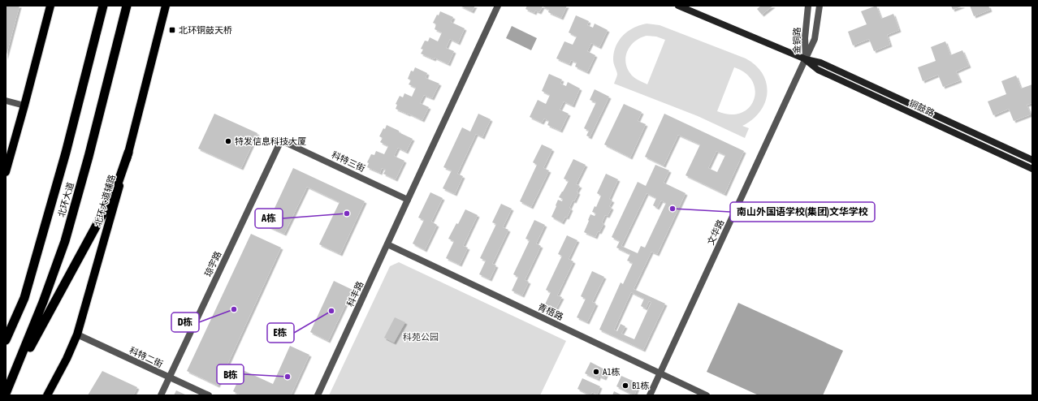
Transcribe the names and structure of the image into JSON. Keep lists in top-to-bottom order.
{
  "streets": {
    "highway": ["北环大道"],
    "main road": ["铜鼓路", "北环大道辅路"],
    "street": [
      "金铜路",
      "科特三街",
      "文华路",
      "琼宇路",
      "科丰路",
      "青梧路",
      "科特二街"
    ]
  },
  "crossings": [
    ["金铜路", "铜鼓路"],
    ["金铜路", "文华路"],
    ["铜鼓路", "文华路"],
    ["科特三街", "琼宇路"],
    ["科特三街", "科丰路"],
    ["北环大道辅路", "科特二街"],
    ["文华路", "青梧路"],
    ["琼宇路", "科特二街"],
    ["科丰路", "青梧路"]
  ],
  "parks": ["科苑公园"],
  "places": {
    "transit": ["北环铜鼓天桥"],
    "other": [
      "特发信息科技大厦",
      "南山外国语学校(集团)文华学校",
      "A栋",
      "D栋",
      "E栋",
      "A1栋",
      "B栋",
      "B1栋"
    ]
  }
}
